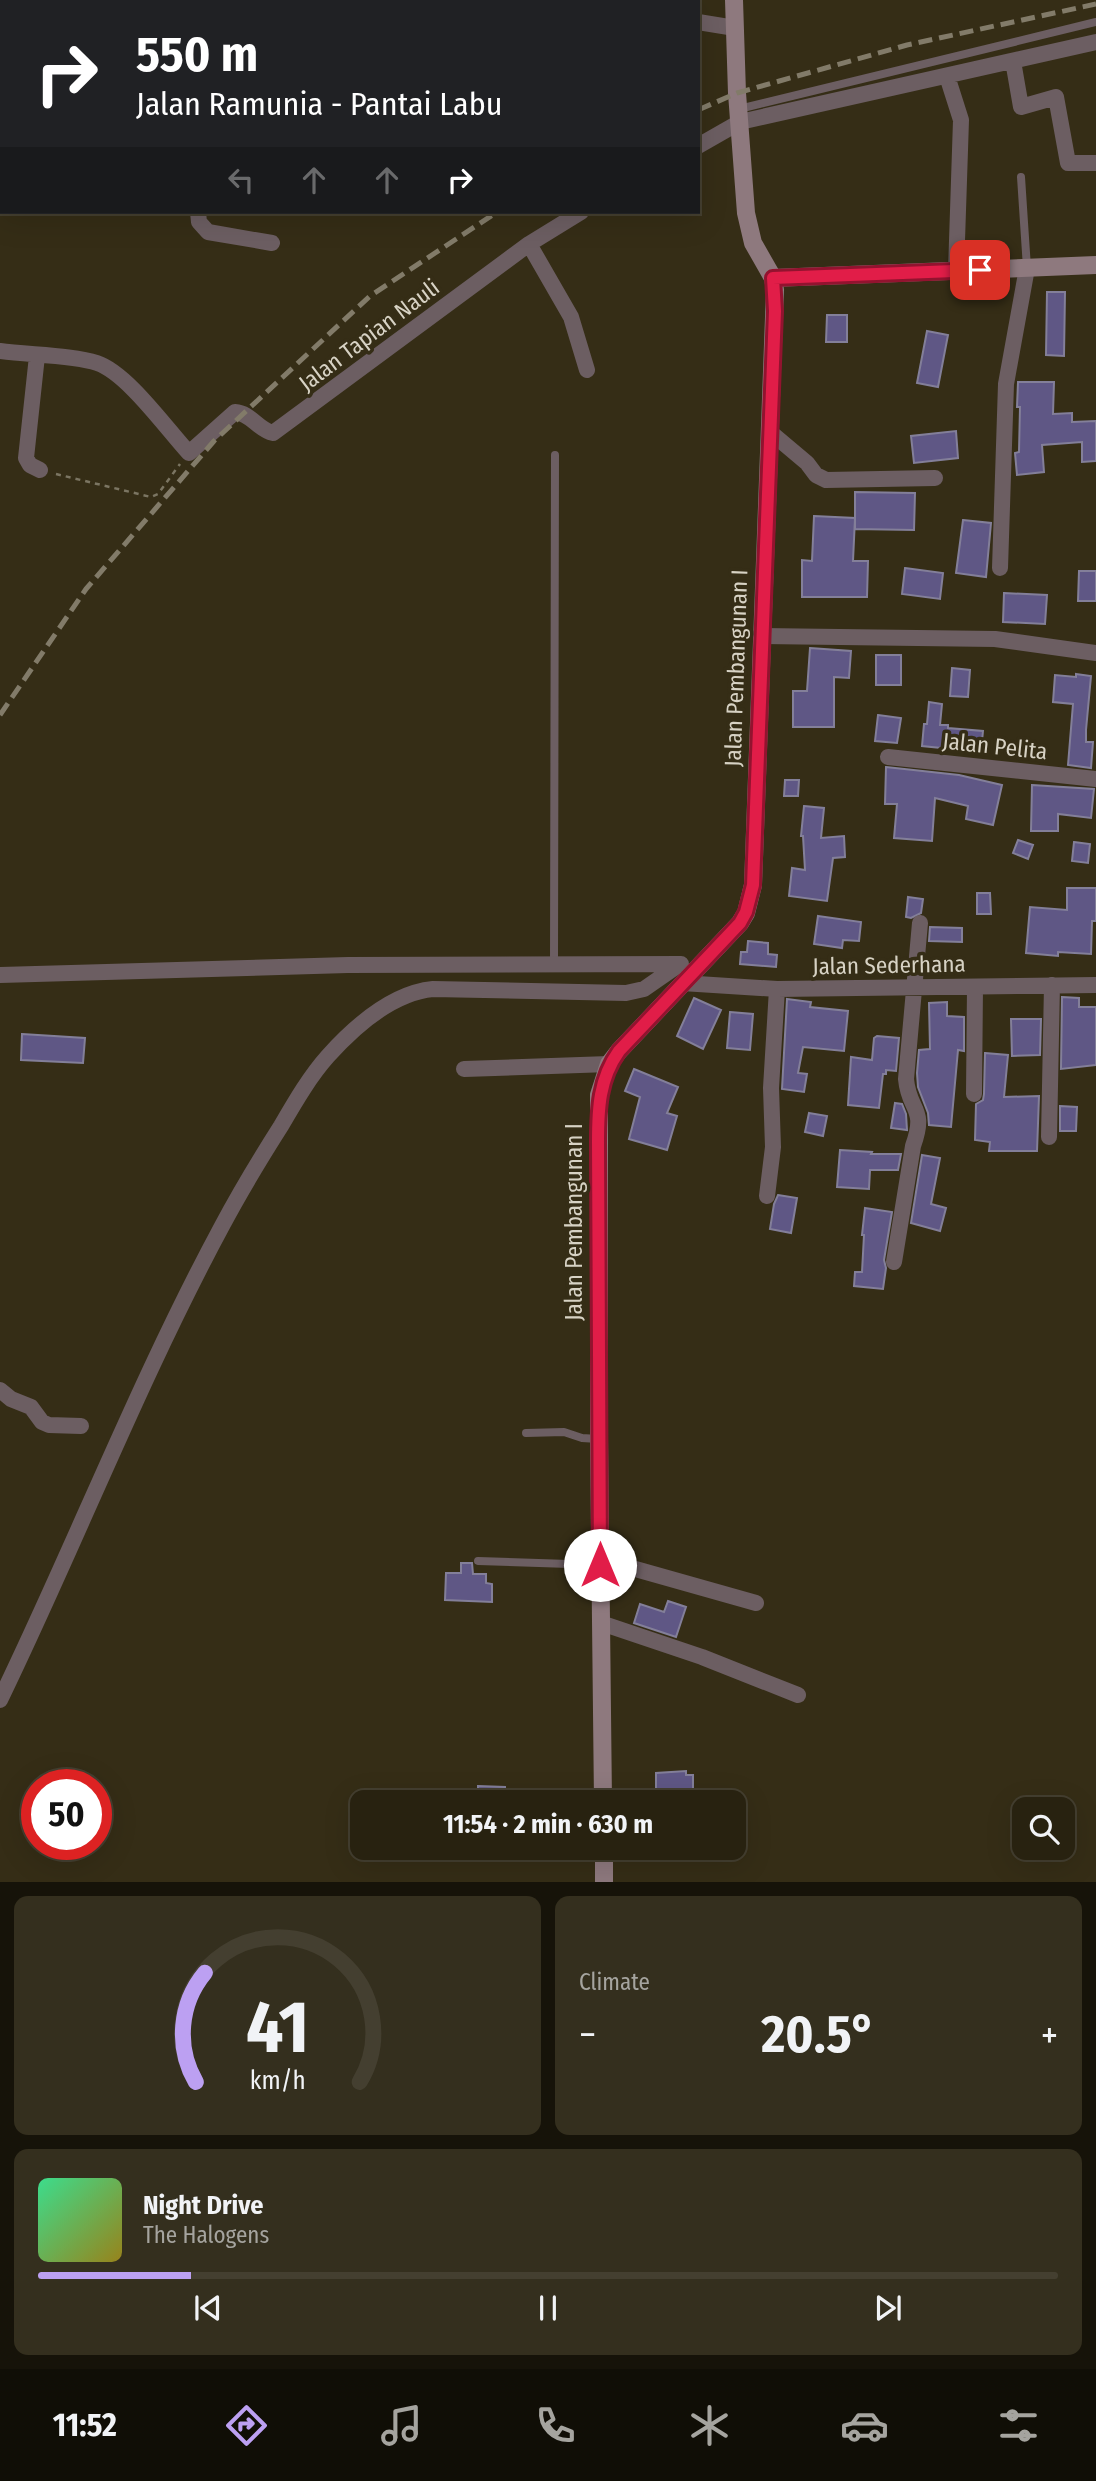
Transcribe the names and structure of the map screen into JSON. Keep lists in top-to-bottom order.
{
  "streets": {
    "main road": ["Jalan Pembangunan I"],
    "street": ["Jalan Tapian Nauli", "Jalan Pelita", "Jalan Sederhana"]
  },
  "crossings": [
    ["Jalan Pembangunan I", "Jalan Sederhana"]
  ],
  "page": {
    "turn": ["550 m", "Jalan Ramunia - Pantai Labu"],
    "limit": "50",
    "trip": "11:54 · 2 min · 630 m",
    "tile": "Climate",
    "heat": ["−", "20.5°", "+"],
    "song": ["Night Drive", "The Halogens"],
    "tabs": "11:52",
    "gauge": ["41", "km/h"]
  }
}
